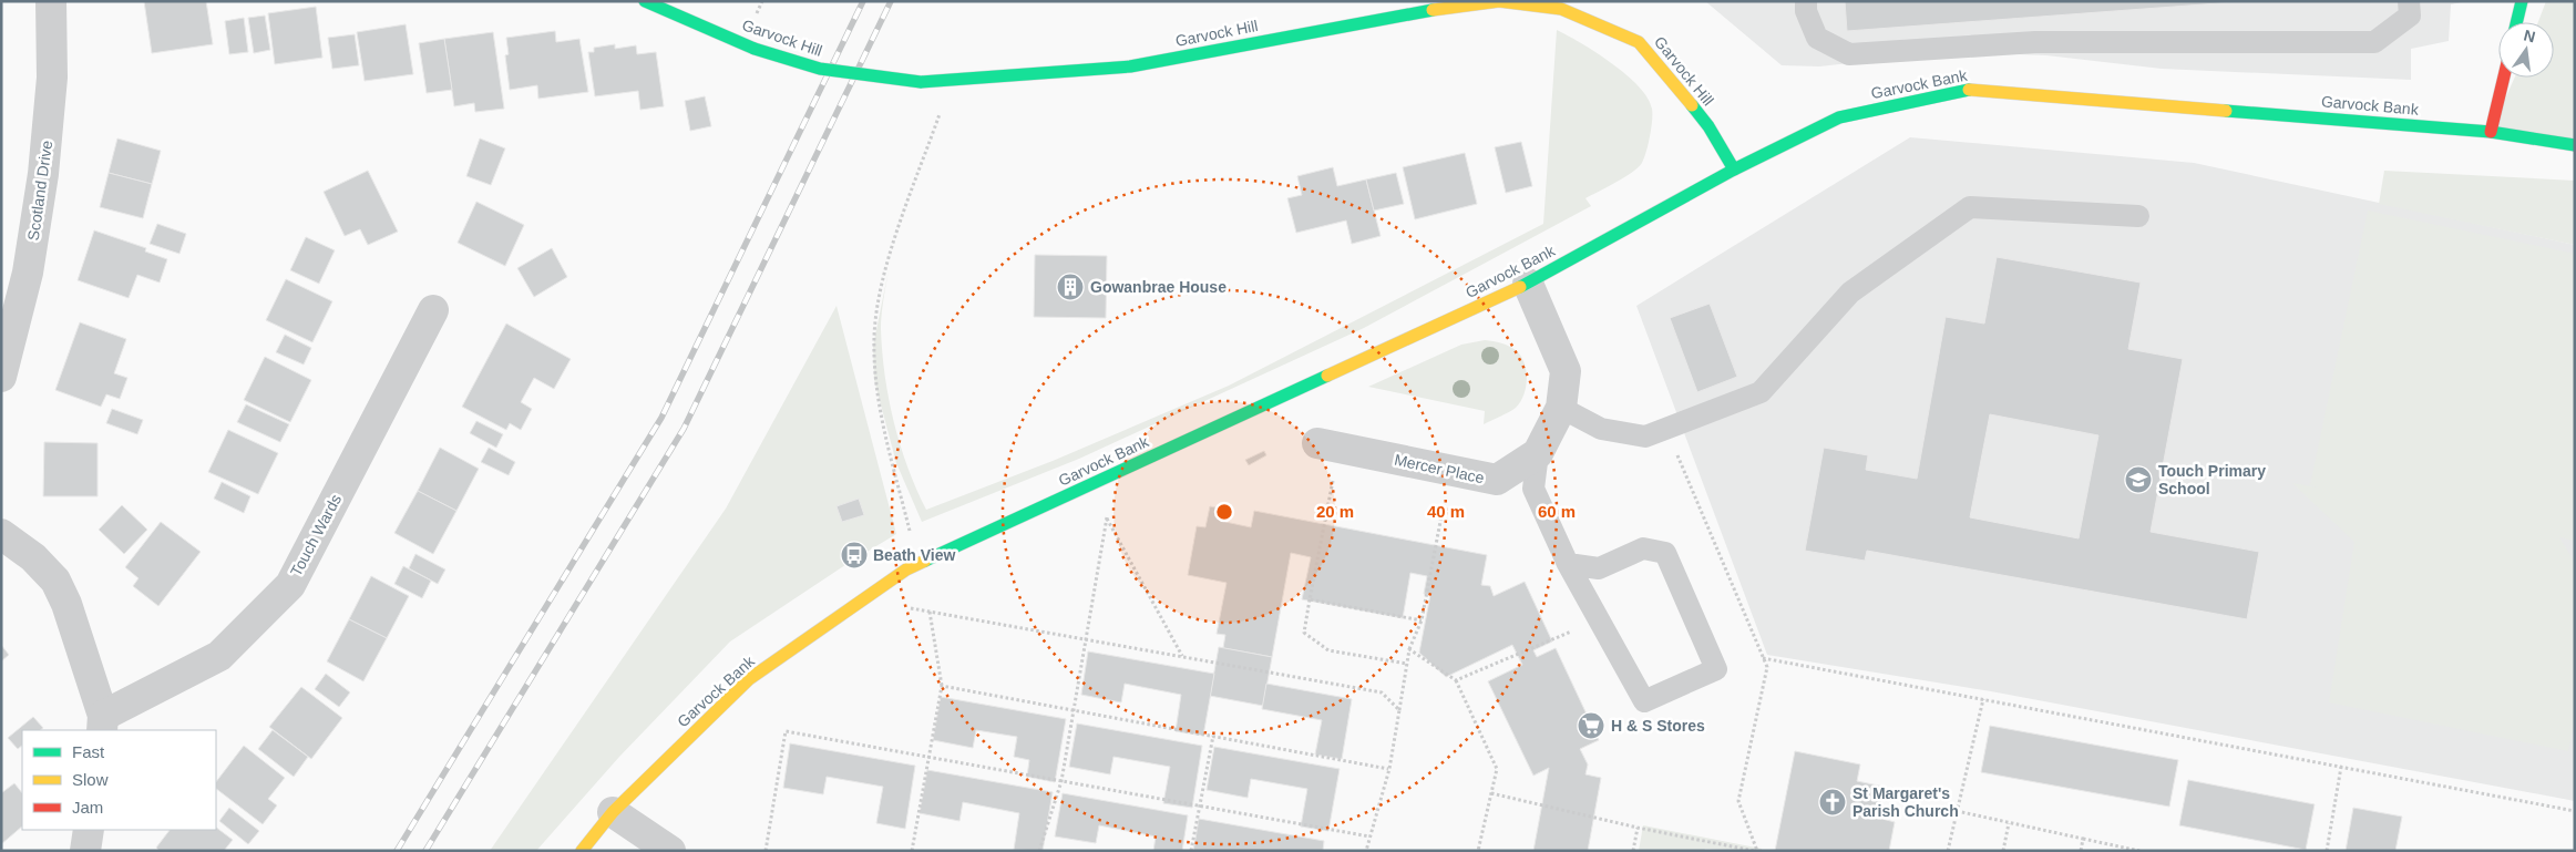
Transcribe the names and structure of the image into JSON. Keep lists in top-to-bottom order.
{
  "streets": {
    "street": [
      "Garvock Hill",
      "Garvock Bank",
      "Scotland Drive",
      "Mercer Place",
      "Touch Wards"
    ]
  },
  "crossings": [
    ["Garvock Hill", "Garvock Bank"],
    ["Garvock Bank", "Mercer Place"]
  ],
  "places": {
    "building": ["Gowanbrae House"],
    "school or university": ["Touch Primary School"],
    "bus stop": ["Beath View"],
    "supermarket": ["H & S Stores"],
    "church": ["St Margaret's Parish Church"]
  },
  "legend": ["Fast", "Slow", "Jam"],
  "north": "top",
  "rings": ["20 m", "40 m", "60 m"]
}
